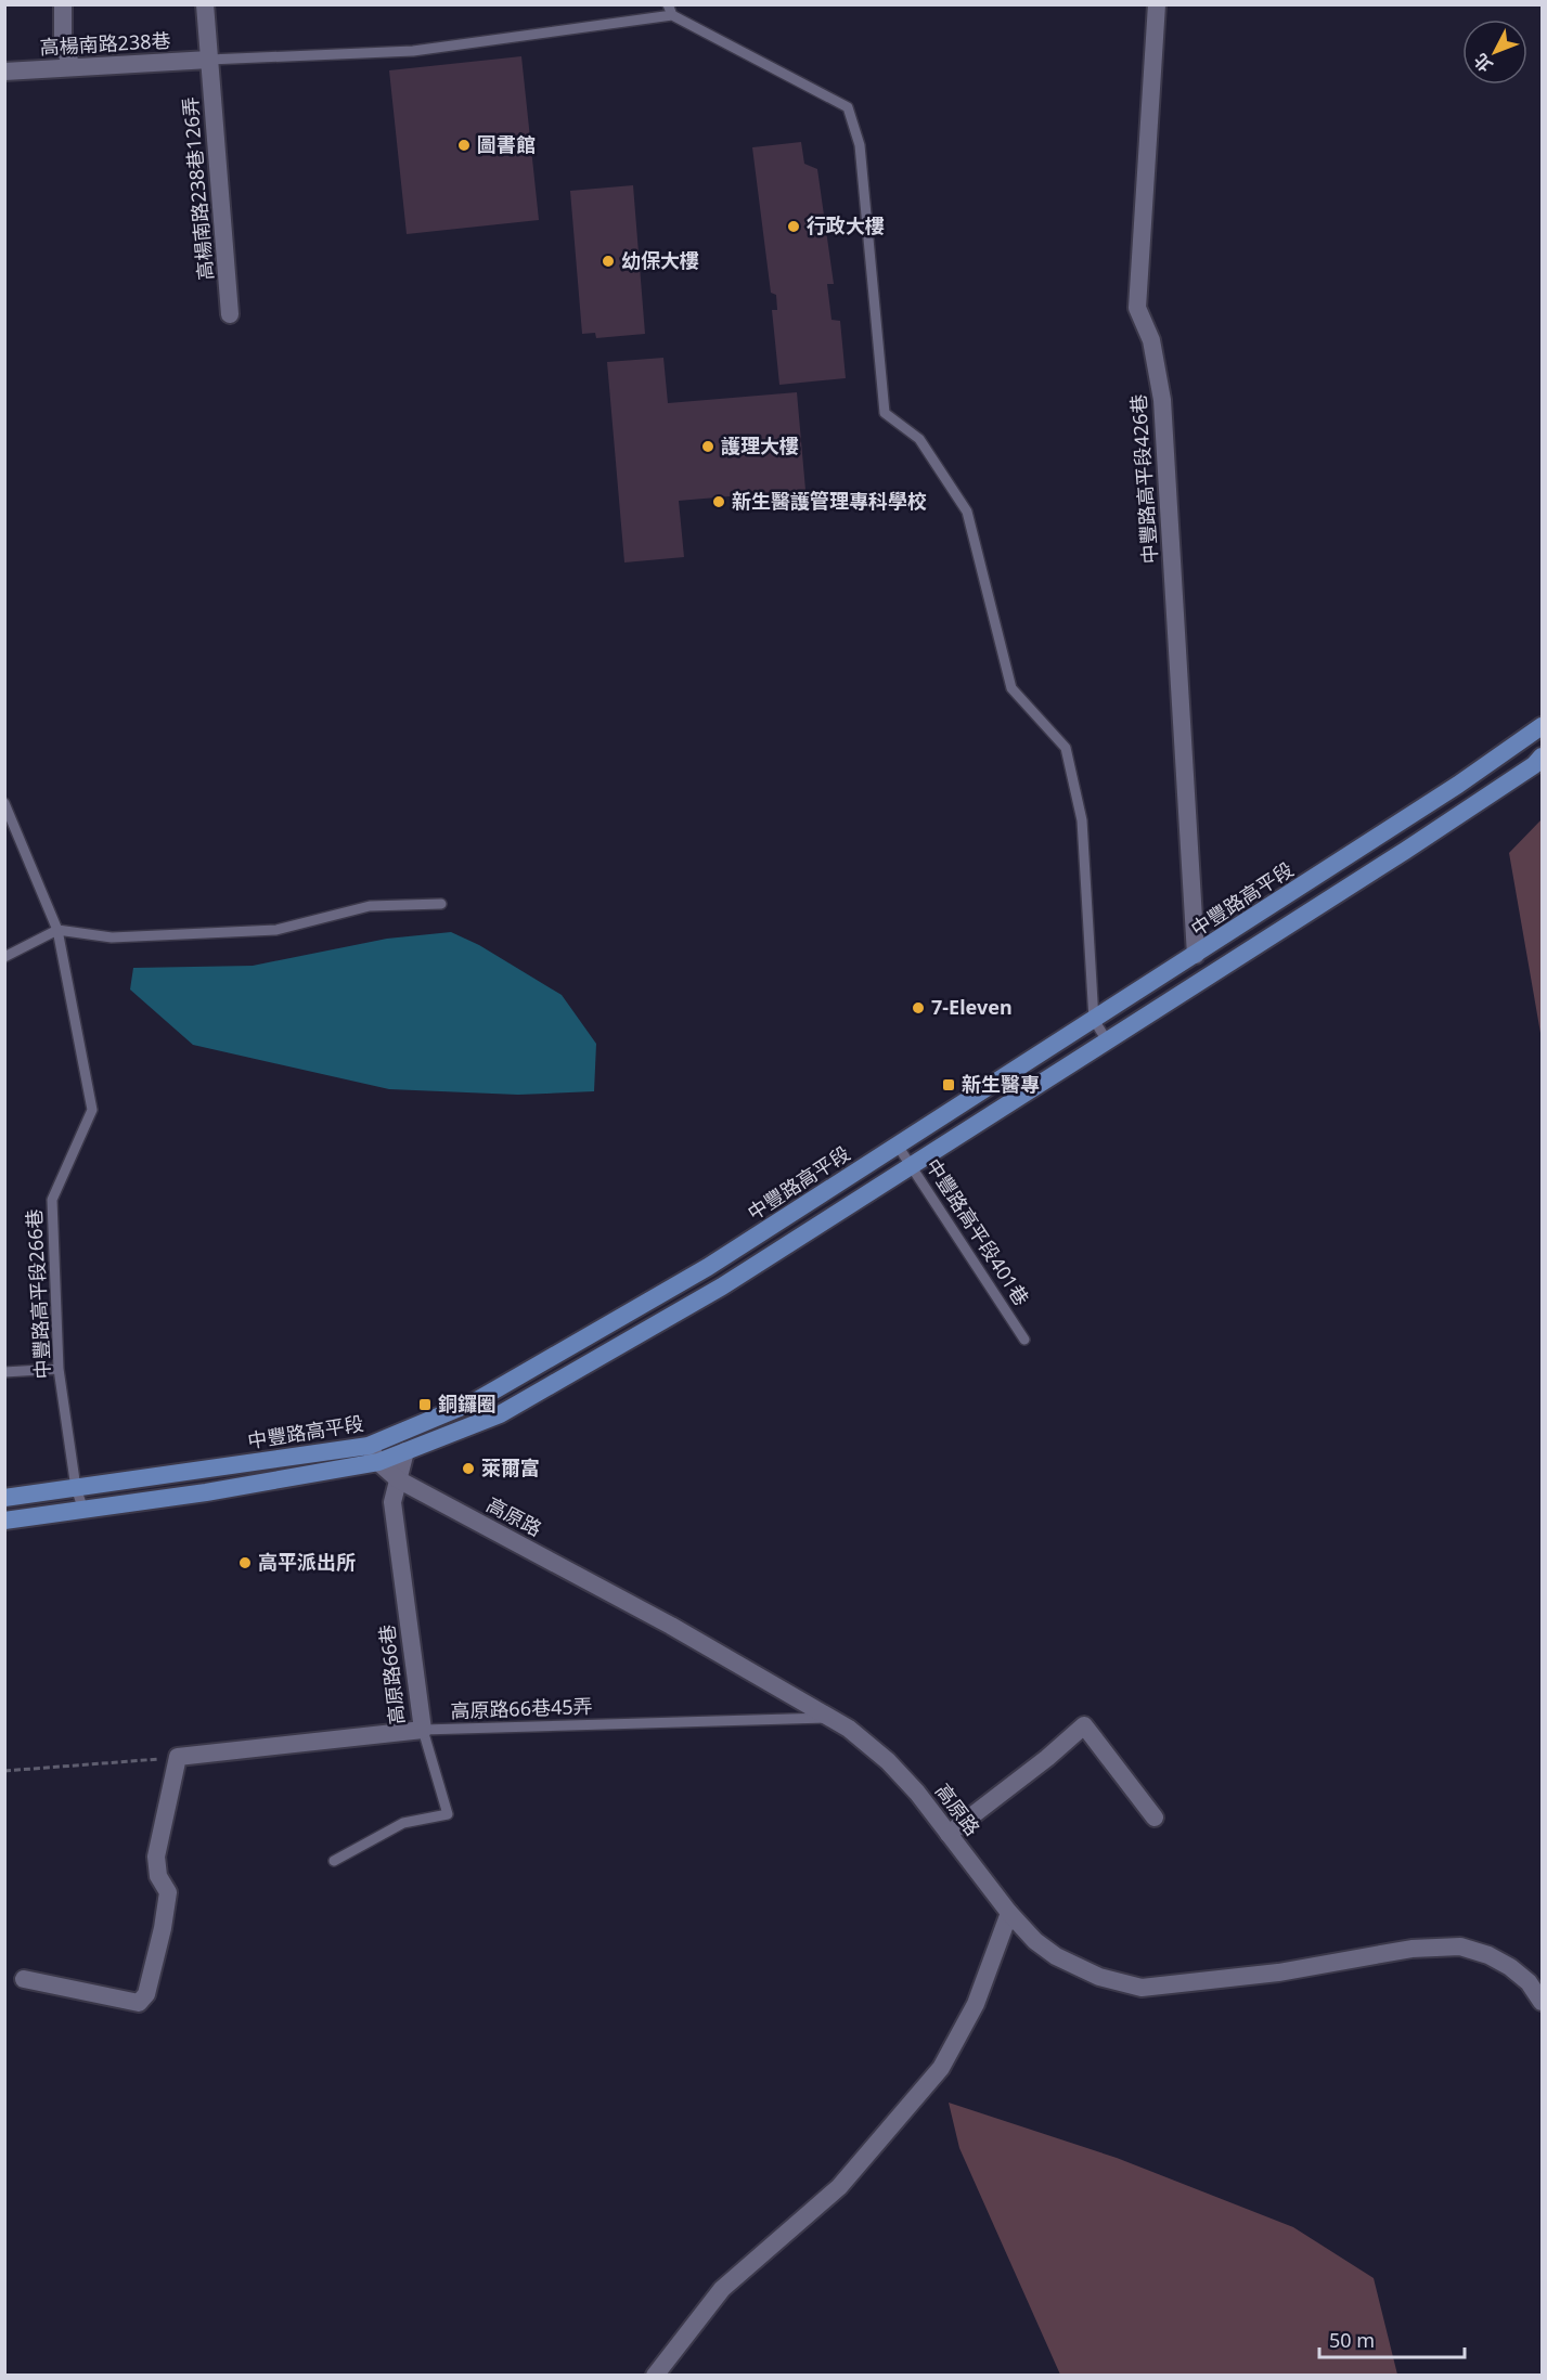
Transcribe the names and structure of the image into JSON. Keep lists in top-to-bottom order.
{
  "streets": {
    "main road": ["中豐路高平段"],
    "street": [
      "高楊南路238巷",
      "高楊南路238巷126弄",
      "中豐路高平段426巷",
      "高原路",
      "高原路66巷"
    ],
    "lane": ["中豐路高平段401巷", "中豐路高平段266巷", "高原路66巷45弄"]
  },
  "crossings": [
    ["高楊南路238巷", "高楊南路238巷126弄"],
    ["中豐路高平段426巷", "中豐路高平段"],
    ["中豐路高平段", "中豐路高平段401巷"],
    ["中豐路高平段", "中豐路高平段266巷"],
    ["中豐路高平段", "高原路"],
    ["中豐路高平段", "高原路66巷"],
    ["高原路", "高原路66巷"],
    ["高原路", "高原路66巷45弄"],
    ["高原路66巷", "高原路66巷45弄"]
  ],
  "places": {
    "other": [
      "圖書館",
      "行政大樓",
      "幼保大樓",
      "護理大樓",
      "新生醫護管理專科學校",
      "7-Eleven",
      "萊爾富",
      "高平派出所"
    ],
    "transit": ["新生醫專", "銅鑼圈"]
  },
  "scale_bar": "50 m",
  "north": "bottom left"
}
